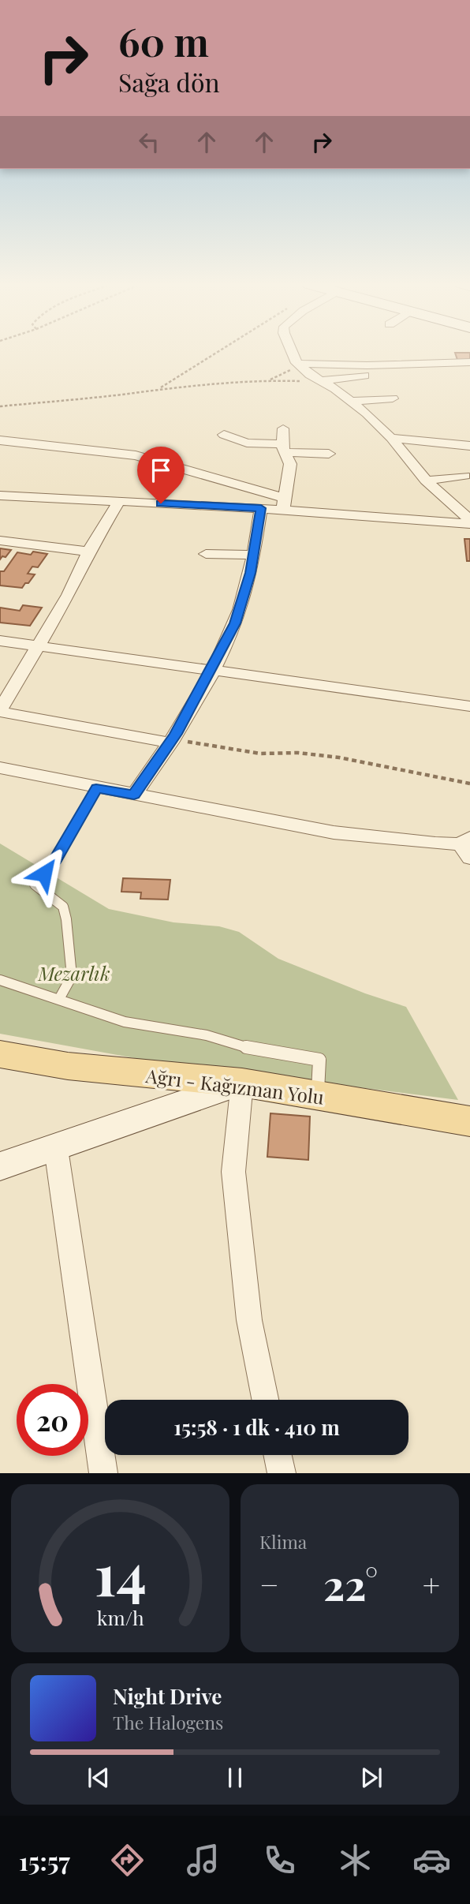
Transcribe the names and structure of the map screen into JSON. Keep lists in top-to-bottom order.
{
  "streets": {
    "main road": ["Ağrı - Kağızman Yolu"]
  },
  "parks": ["Mezarlık"],
  "page": {
    "turn": ["60 m", "Sağa dön"],
    "limit": "20",
    "trip": "15:58 · 1 dk · 410 m",
    "tile": "Klima",
    "heat": ["−", "22°", "+"],
    "song": ["Night Drive", "The Halogens"],
    "tabs": "15:57",
    "gauge": ["14", "km/h"]
  }
}
